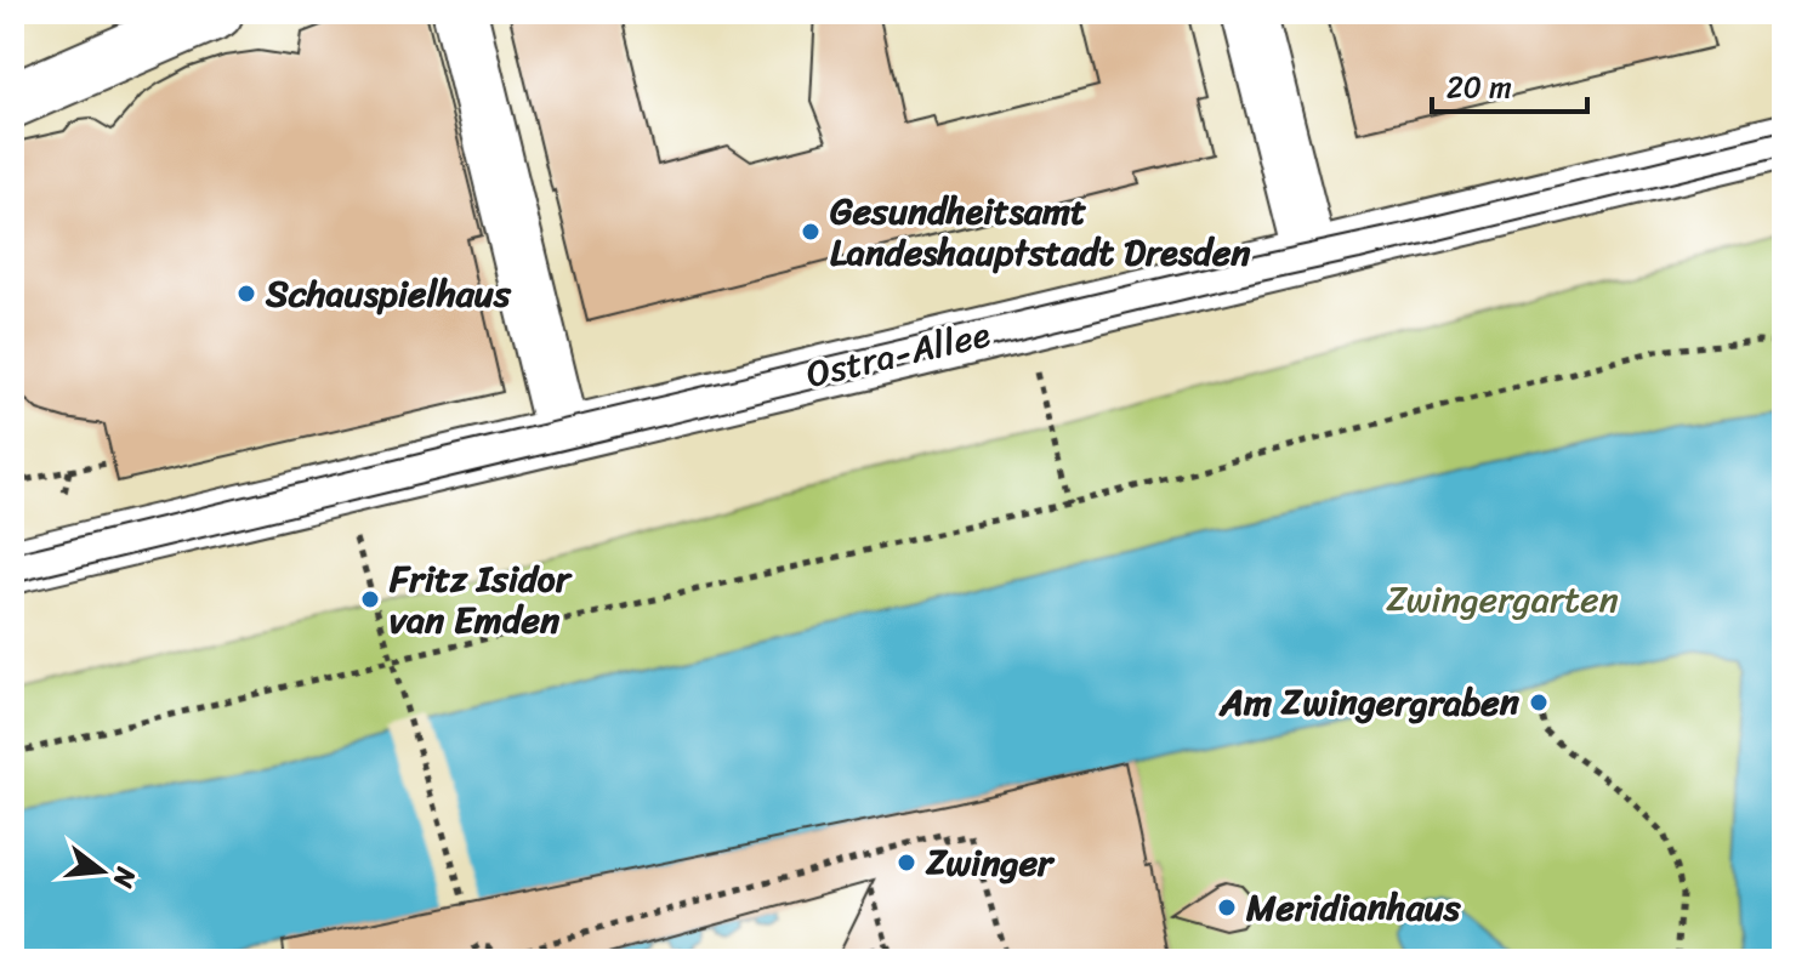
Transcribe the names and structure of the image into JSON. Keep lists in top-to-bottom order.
{
  "streets": {
    "street": ["Ostra-Allee"]
  },
  "parks": ["Zwingergarten"],
  "places": [
    "Gesundheitsamt Landeshauptstadt Dresden",
    "Schauspielhaus",
    "Fritz Isidor van Emden",
    "Am Zwingergraben",
    "Zwinger",
    "Meridianhaus"
  ],
  "scale_bar": "20 m",
  "north": "right"
}
